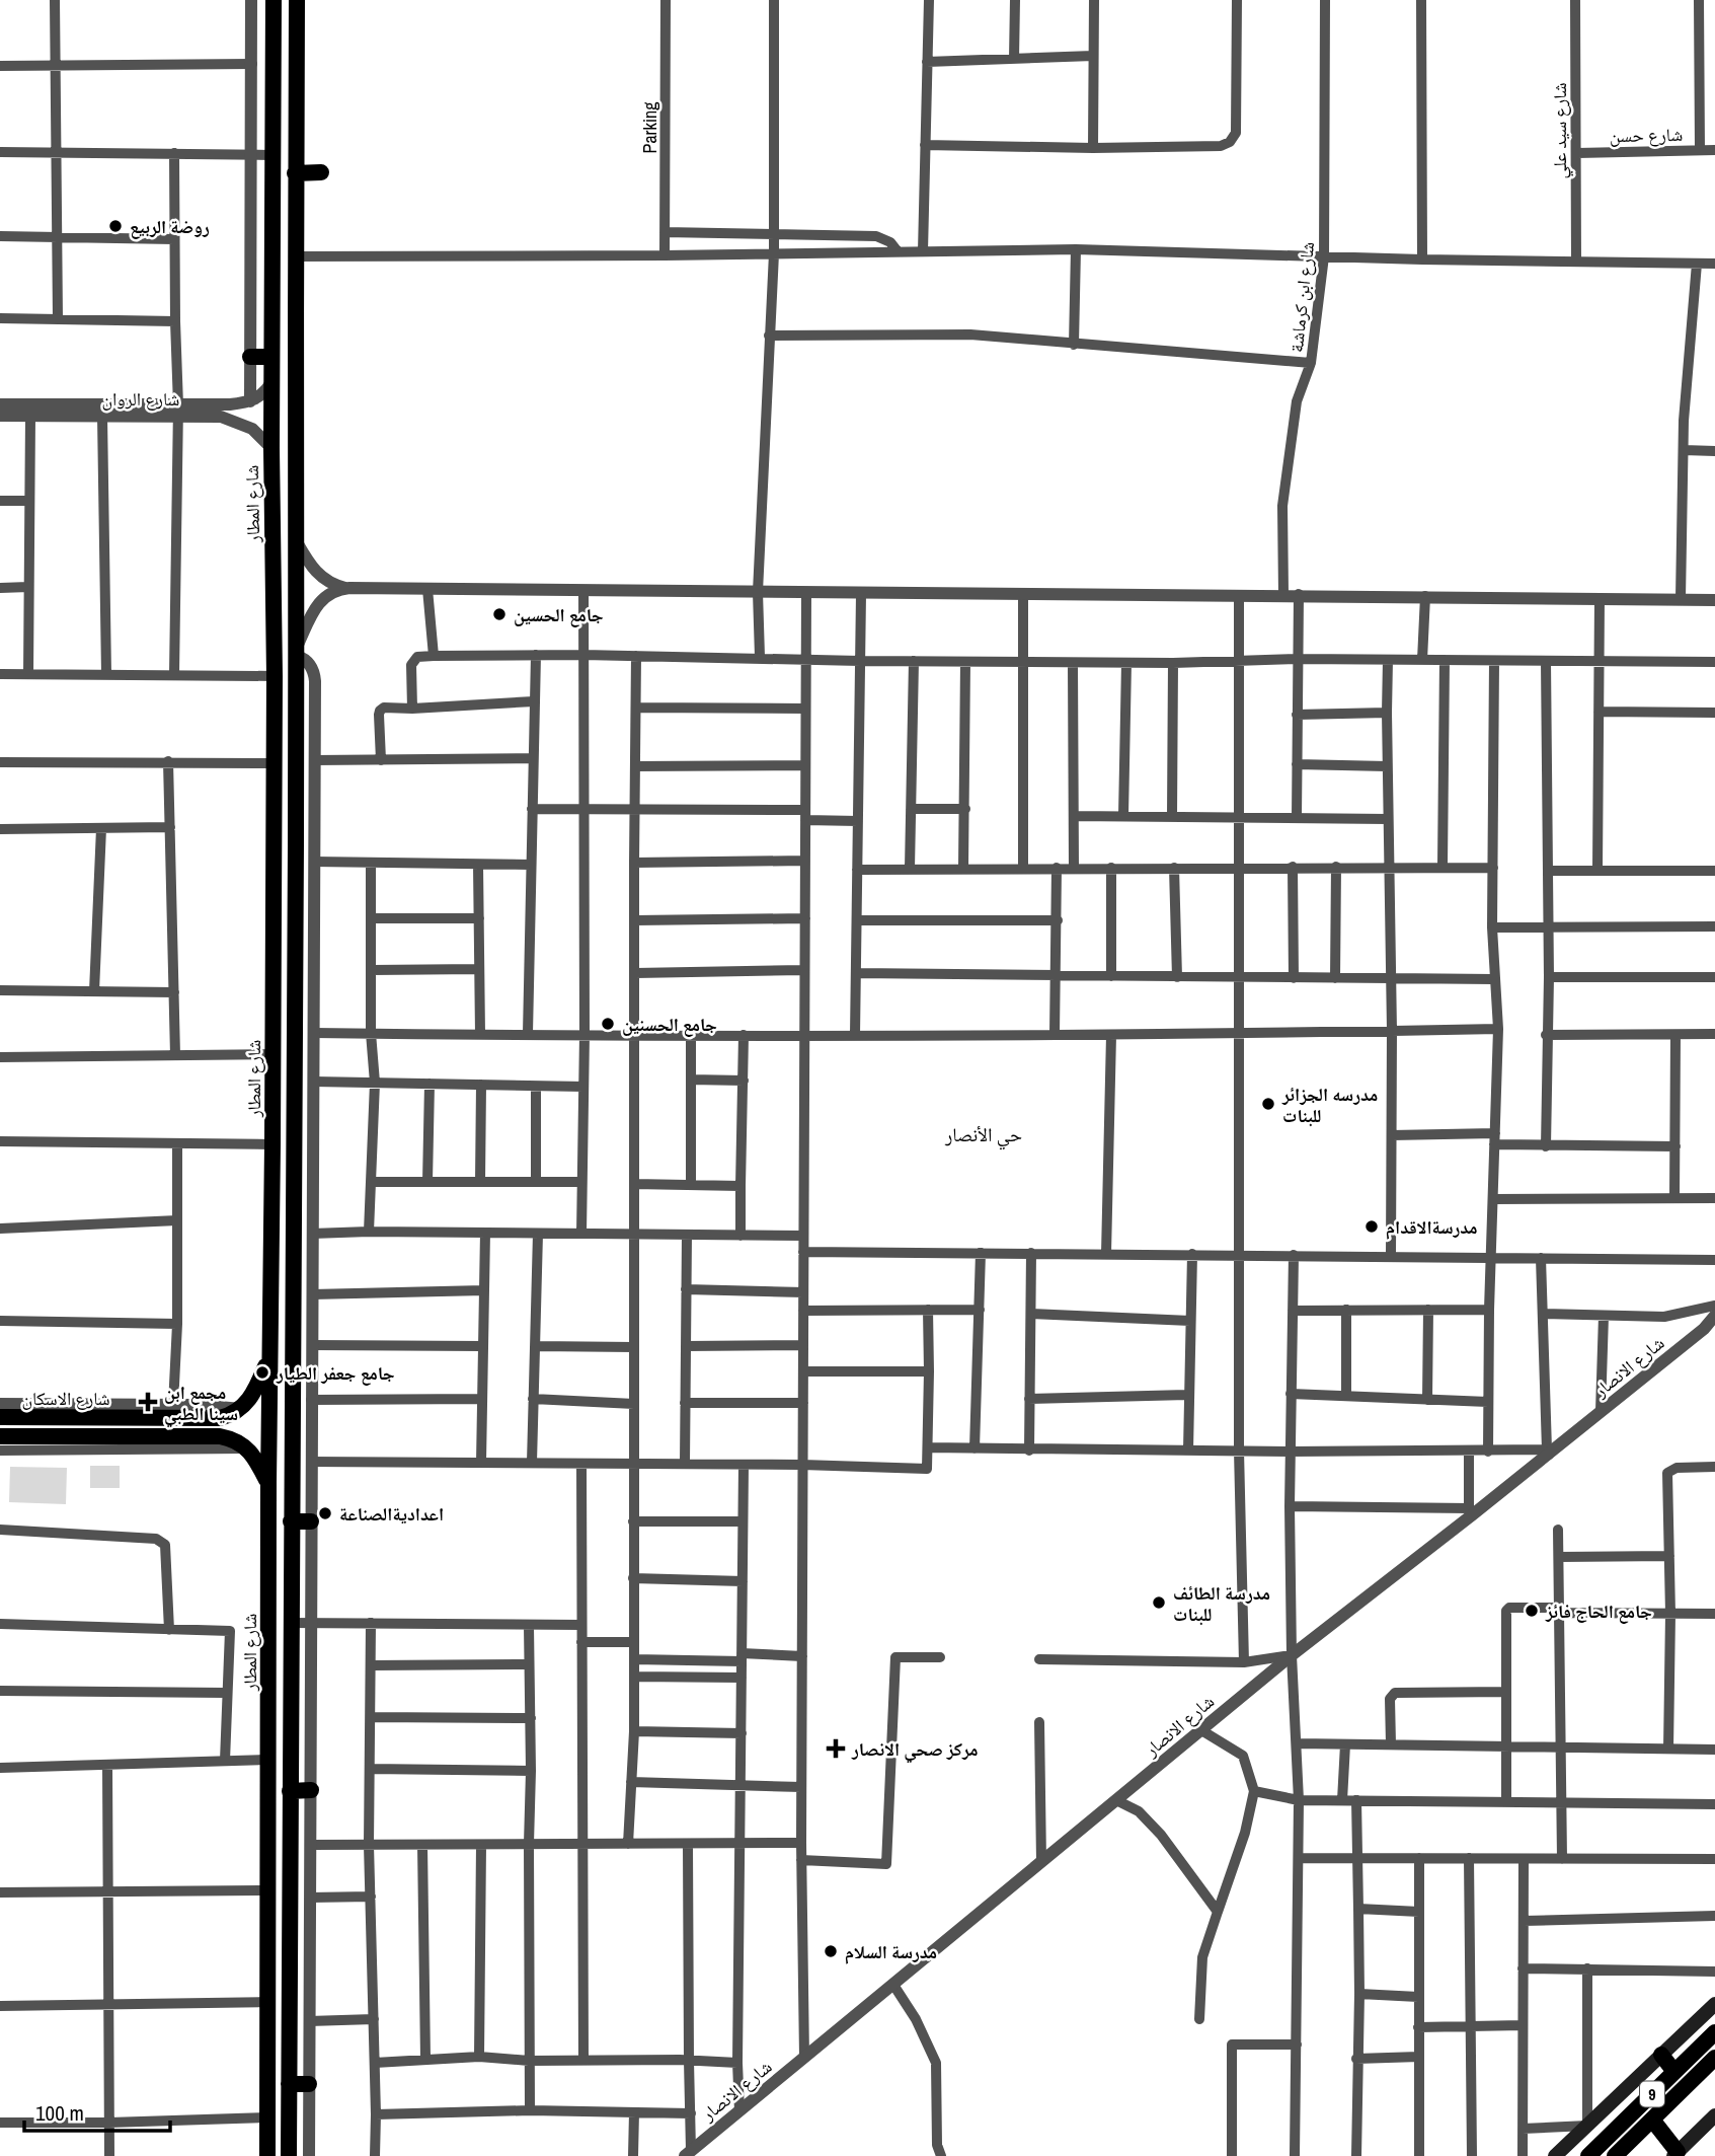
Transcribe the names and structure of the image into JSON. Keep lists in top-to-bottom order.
{
  "streets": {
    "main road": ["شارع المطار", "شارع الاسكان", "9"],
    "street": [
      "Parking",
      "شارع سيد علي",
      "شارع حسن",
      "شارع ابن كرماشة",
      "شارع الروان",
      "شارع الانصار"
    ]
  },
  "crossings": [
    ["شارع سيد علي", "شارع حسن"],
    ["شارع الروان", "شارع المطار"],
    ["شارع المطار", "شارع الاسكان"]
  ],
  "districts": ["حي الأنصار"],
  "places": {
    "other": [
      "روضة الربيع",
      "جامع الحسين",
      "جامع الحسنين",
      "مدرسه الجزائر للبنات",
      "مدرسةالاقدام",
      "جامع جعفر الطيار",
      "اعداديةالصناعة",
      "مدرسة الطائف للبنات",
      "جامع الحاج فائز",
      "مدرسة السلام"
    ],
    "health": ["مجمع ابن سينا الطبي", "مركز صحي الانصار"]
  },
  "scale_bar": "100 m"
}
